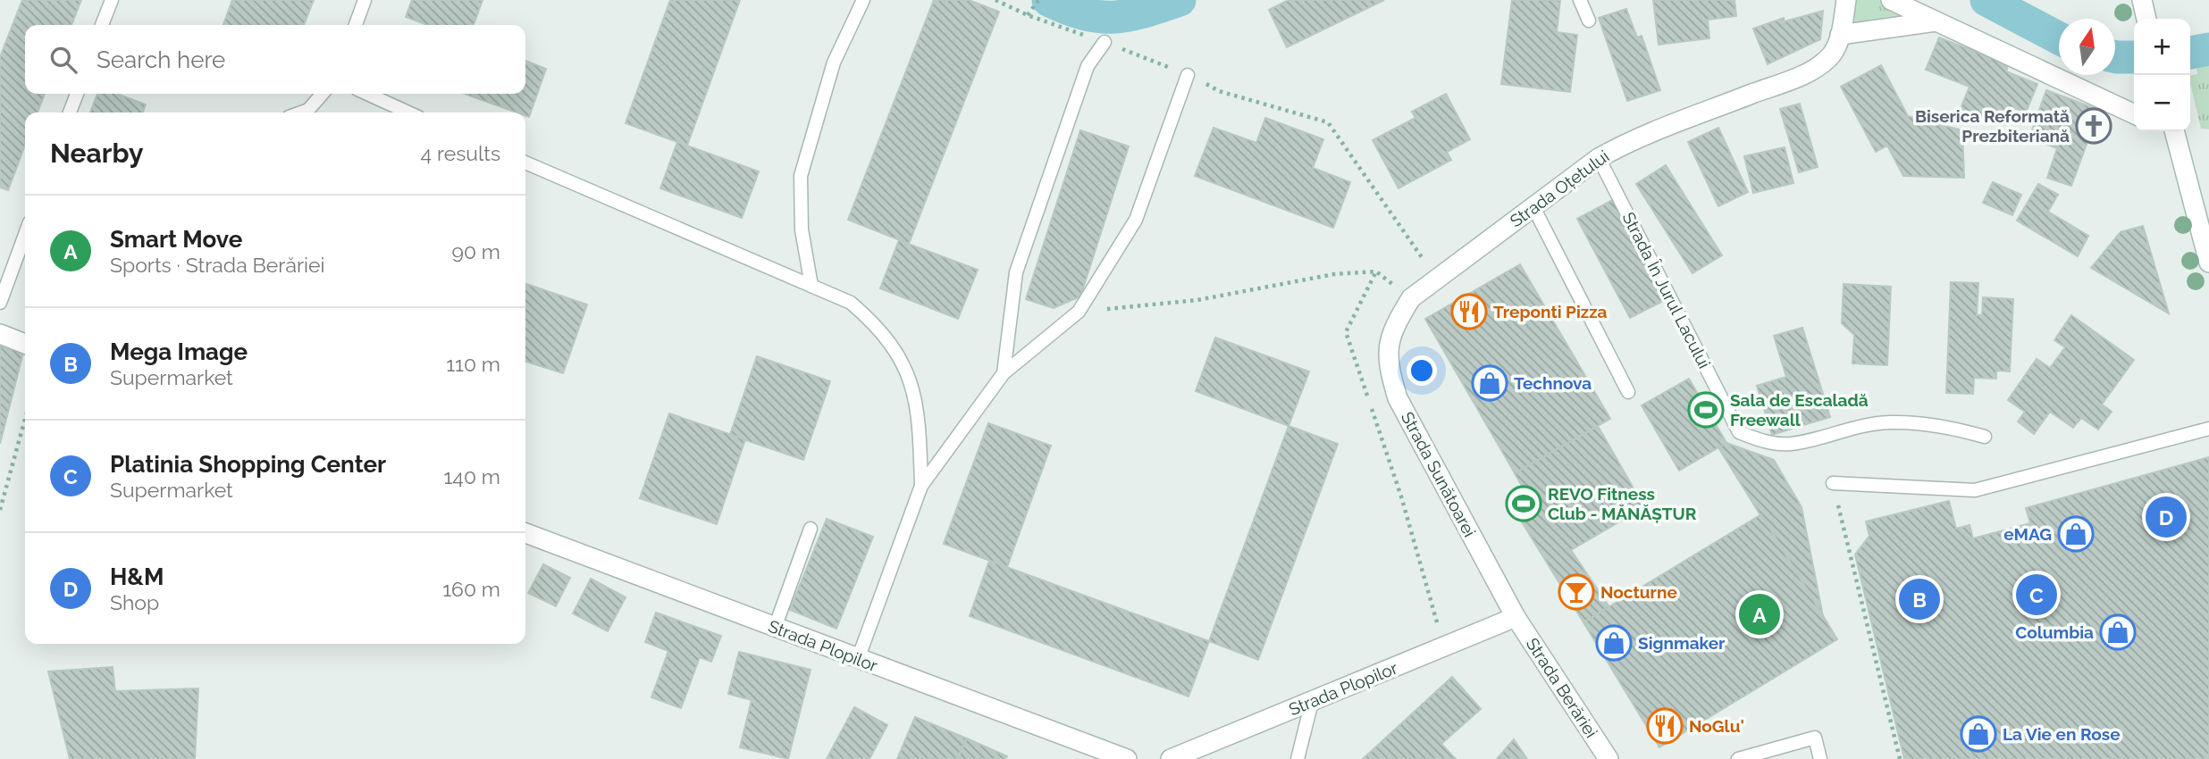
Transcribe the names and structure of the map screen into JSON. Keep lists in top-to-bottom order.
{
  "streets": {
    "street": [
      "Strada Oțetului",
      "Strada Sunătoarei",
      "Strada Plopilor",
      "Strada Berăriei"
    ],
    "lane": ["Strada În Jurul Lacului"]
  },
  "crossings": [
    ["Strada Oțetului", "Strada În Jurul Lacului"],
    ["Strada Oțetului", "Strada Sunătoarei"],
    ["Strada Sunătoarei", "Strada Plopilor"],
    ["Strada Sunătoarei", "Strada Berăriei"],
    ["Strada Plopilor", "Strada Berăriei"]
  ],
  "places": {
    "church": ["Biserica Reformată Prezbiteriană"],
    "restaurant": ["Treponti Pizza", "NoGlu'"],
    "shop": [
      "Technova",
      "eMAG",
      "Columbia",
      "Signmaker",
      "La Vie en Rose"
    ],
    "sports": ["Sala de Escaladă Freewall", "REVO Fitness Club - MĂNĂȘTUR"],
    "bar": ["Nocturne"]
  },
  "north": "top",
  "page": {
    "map_buttons": ["+", "−"],
    "search": "Search here",
    "heading": ["Nearby", "4 results"],
    "list": [
      {
        "mark": "A",
        "name": "Smart Move",
        "note": "Sports · Strada Berăriei",
        "value": "90 m"
      },
      {
        "mark": "B",
        "name": "Mega Image",
        "note": "Supermarket",
        "value": "110 m"
      },
      {
        "mark": "C",
        "name": "Platinia Shopping Center",
        "note": "Supermarket",
        "value": "140 m"
      },
      {
        "mark": "D",
        "name": "H&M",
        "note": "Shop",
        "value": "160 m"
      }
    ],
    "pins": [
      "D",
      "C",
      "B",
      "A"
    ]
  }
}
